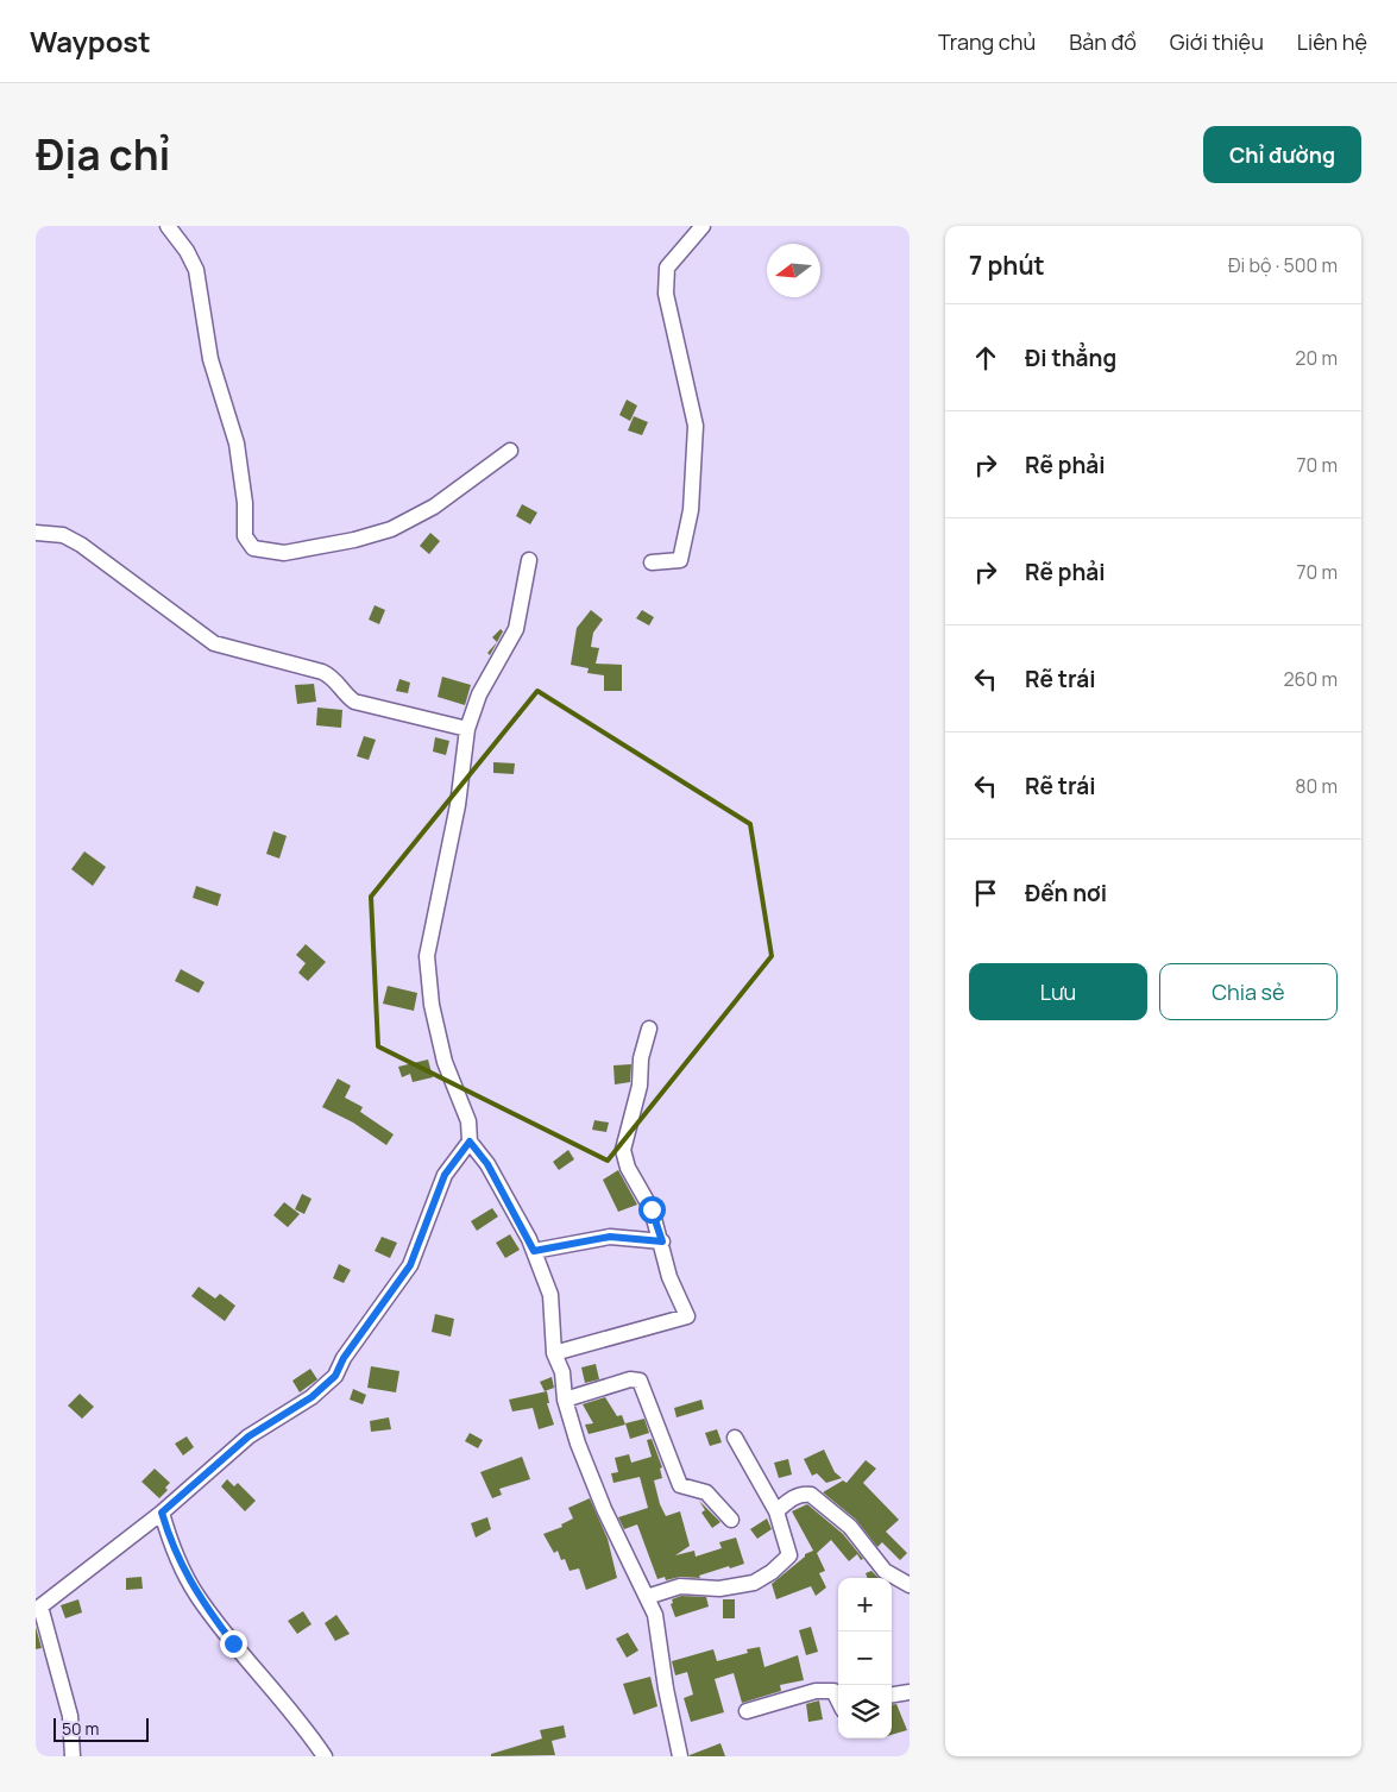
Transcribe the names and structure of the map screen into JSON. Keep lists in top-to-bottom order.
{
  "scale_bar": "50 m",
  "north": "left",
  "page": {
    "header": "Waypost",
    "nav": [
      "Trang chủ",
      "Bản đồ",
      "Giới thiệu",
      "Liên hệ"
    ],
    "title": "Địa chỉ",
    "buttons": [
      "Chỉ đường",
      ["Lưu", "Chia sẻ"]
    ],
    "heading": ["7 phút", "Đi bộ · 500 m"],
    "list": [
      ["Đi thẳng", "20 m"],
      ["Rẽ phải", "70 m"],
      ["Rẽ phải", "70 m"],
      ["Rẽ trái", "260 m"],
      ["Rẽ trái", "80 m"],
      "Đến nơi"
    ],
    "map_buttons": ["+", "−"],
    "scale": "50 m"
  }
}
